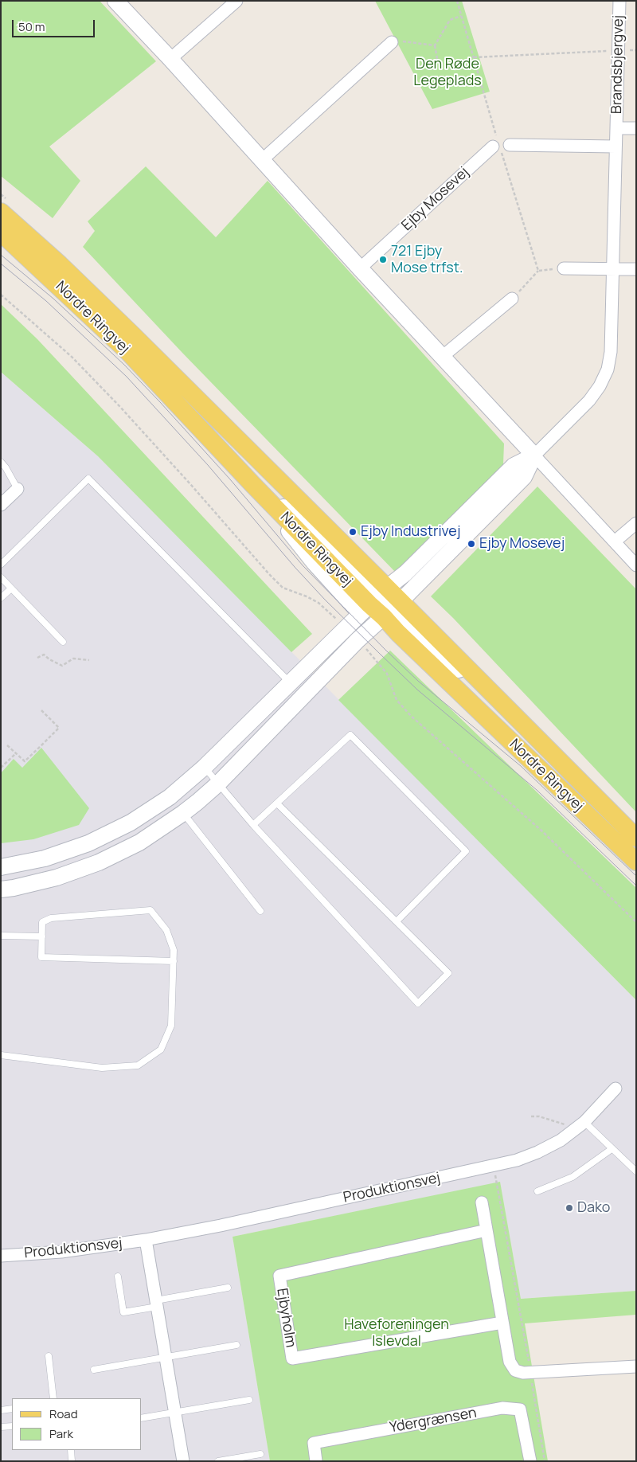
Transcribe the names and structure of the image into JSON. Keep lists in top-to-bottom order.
{
  "streets": {
    "main road": ["Nordre Ringvej"],
    "street": [
      "Brandsbjergvej",
      "Ejby Mosevej",
      "Produktionsvej",
      "Ejbyholm",
      "Ydergrænsen"
    ]
  },
  "crossings": [
    ["Brandsbjergvej", "Nordre Ringvej"]
  ],
  "parks": ["Den Røde Legeplads", "Haveforeningen Islevdal"],
  "places": [
    "721 Ejby Mose trfst.",
    "Ejby Industrivej",
    "Ejby Mosevej",
    "Dako"
  ],
  "legend": ["Road", "Park"],
  "scale_bar": "50 m"
}
